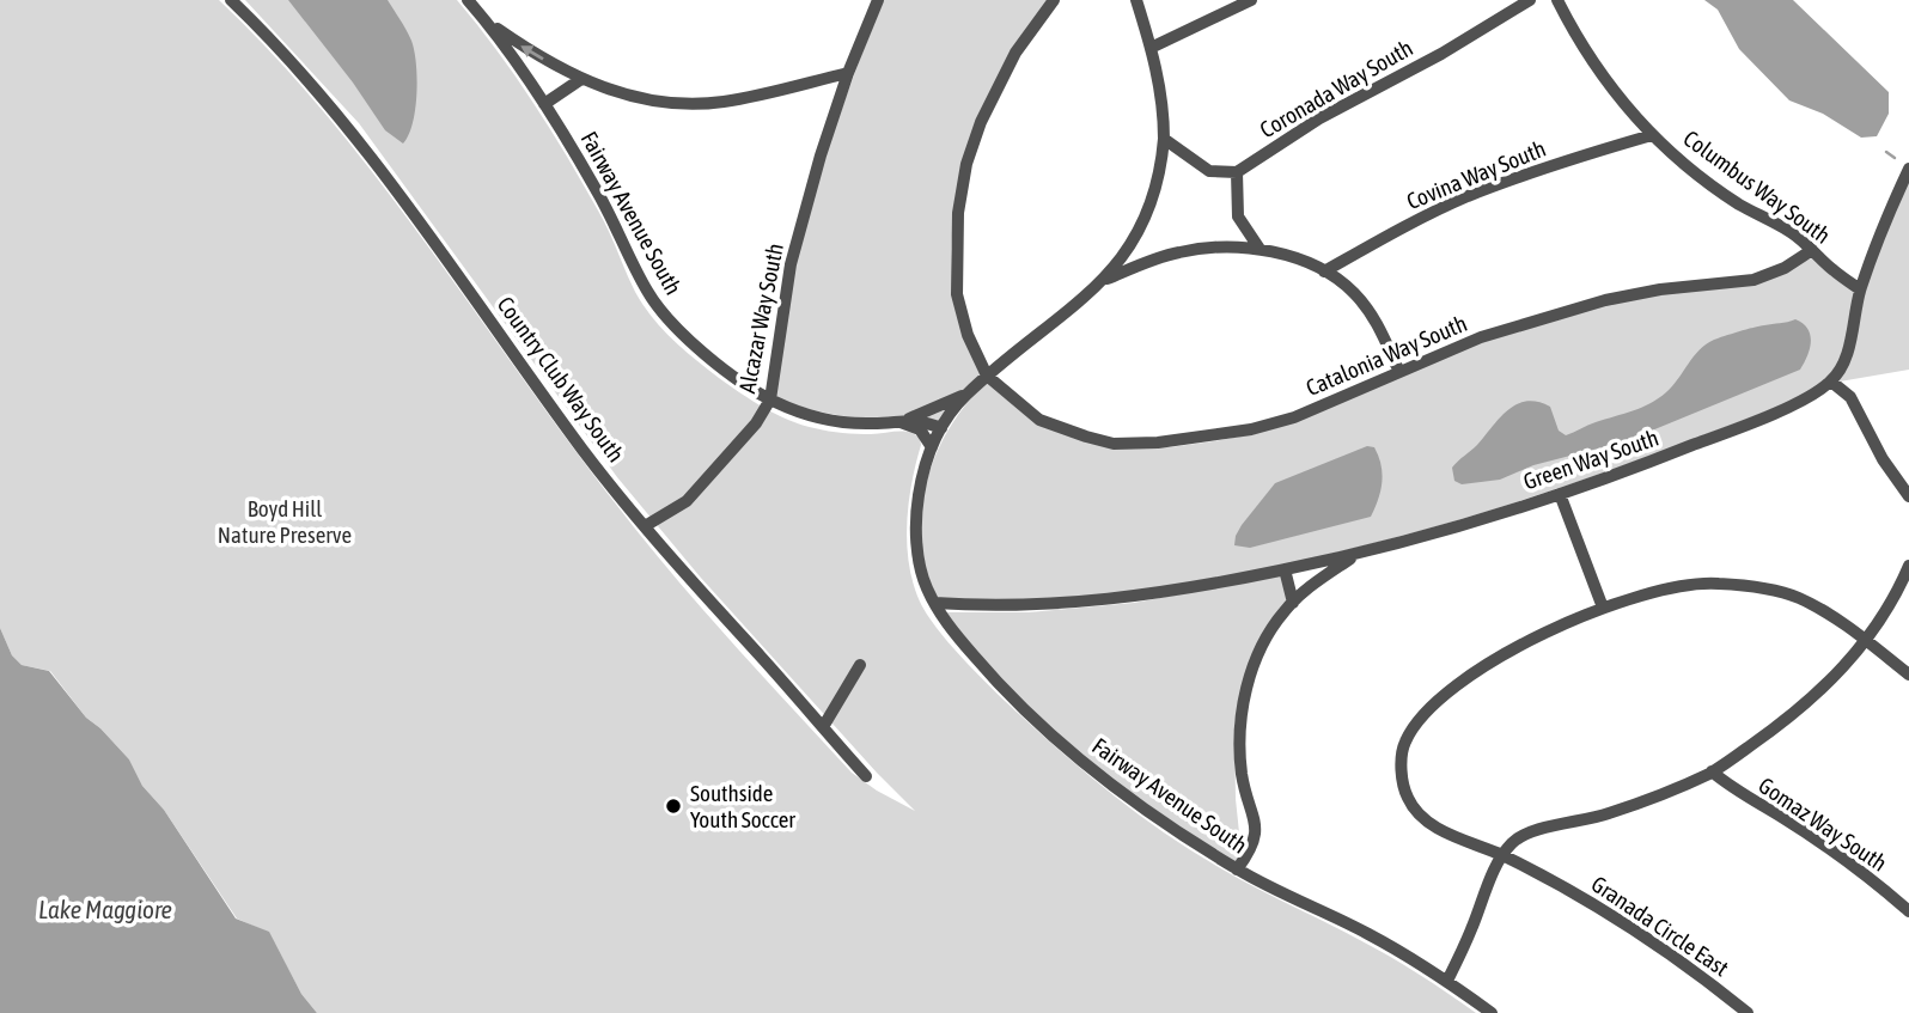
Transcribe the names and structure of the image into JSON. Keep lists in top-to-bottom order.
{
  "streets": {
    "street": [
      "Coronada Way South",
      "Covina Way South",
      "Columbus Way South",
      "Fairway Avenue South",
      "Alcazar Way South",
      "Catalonia Way South",
      "Country Club Way South",
      "Green Way South",
      "Gomaz Way South",
      "Granada Circle East"
    ]
  },
  "crossings": [
    ["Covina Way South", "Columbus Way South"],
    ["Columbus Way South", "Catalonia Way South"],
    ["Fairway Avenue South", "Alcazar Way South"],
    ["Fairway Avenue South", "Catalonia Way South"],
    ["Fairway Avenue South", "Green Way South"],
    ["Alcazar Way South", "Country Club Way South"]
  ],
  "water": ["Lake Maggiore"],
  "parks": ["Boyd Hill Nature Preserve"],
  "places": ["Southside Youth Soccer"]
}
